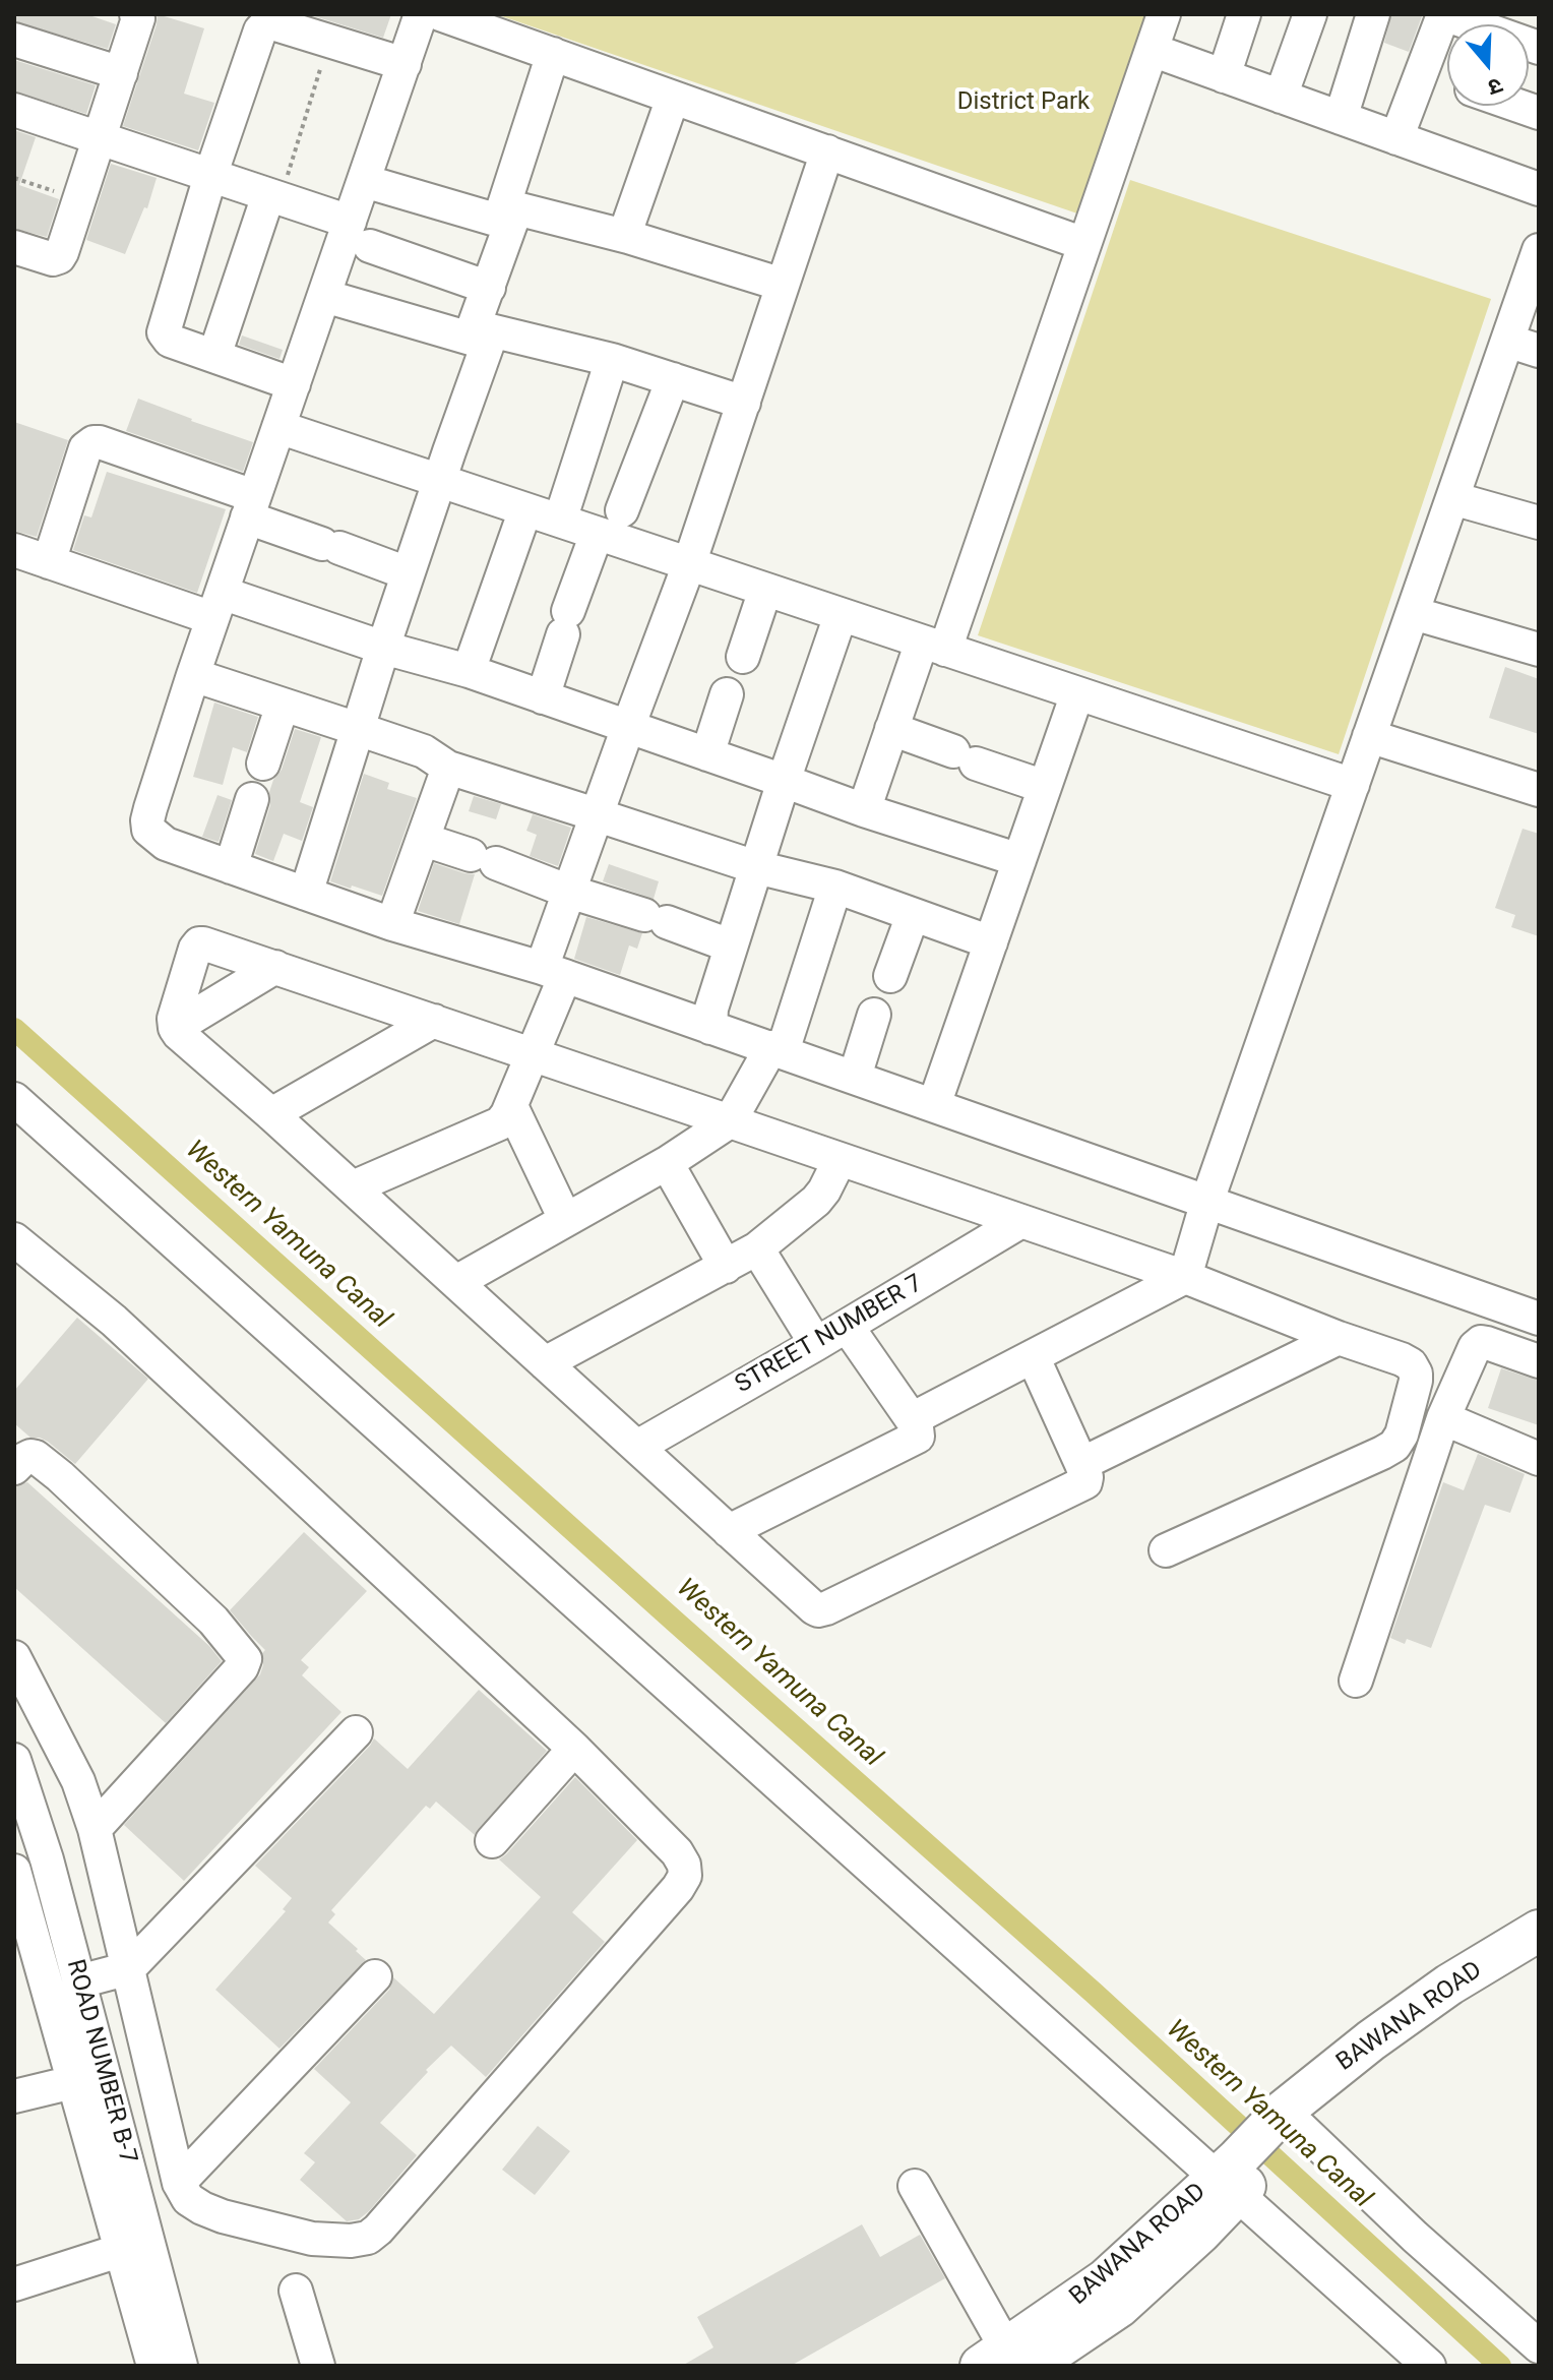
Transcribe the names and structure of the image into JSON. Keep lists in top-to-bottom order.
{
  "streets": {
    "main road": ["BAWANA ROAD"],
    "street": ["STREET NUMBER 7", "ROAD NUMBER B-7"]
  },
  "water": ["Western Yamuna Canal"],
  "parks": ["District Park"],
  "north": "bottom"
}
